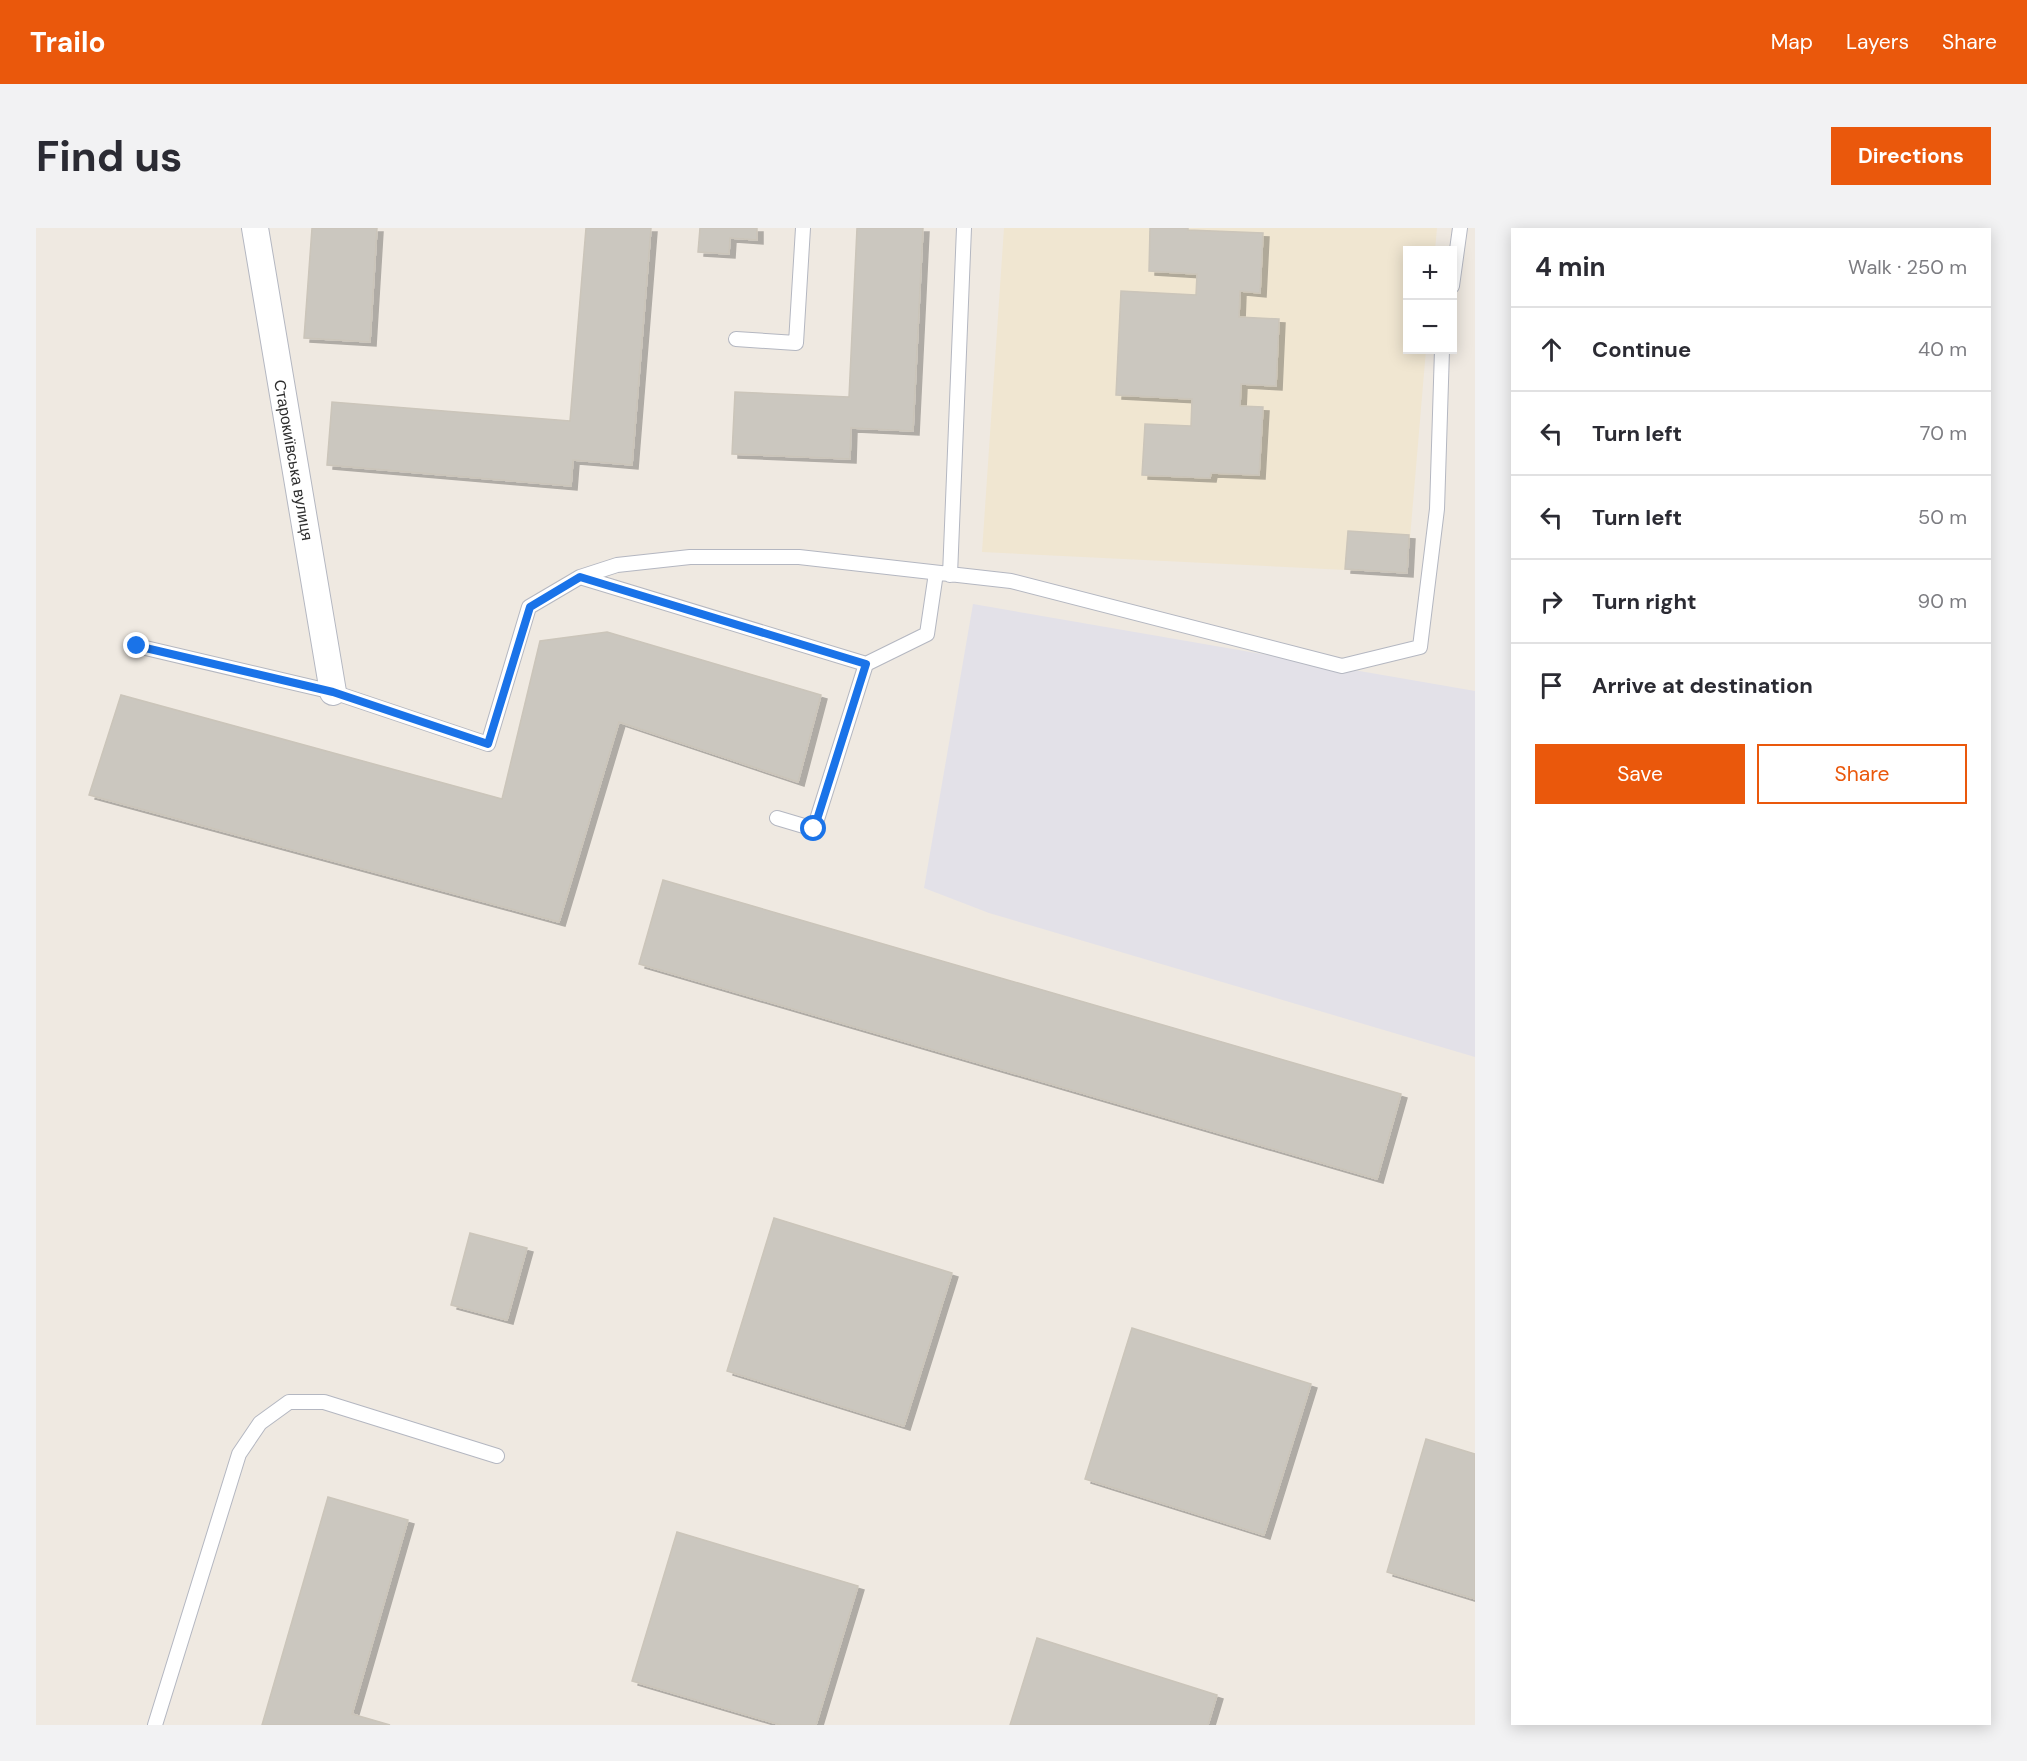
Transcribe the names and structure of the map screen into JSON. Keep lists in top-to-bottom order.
{
  "streets": {
    "street": ["Старокиївська вулиця"]
  },
  "page": {
    "header": "Trailo",
    "nav": ["Map", "Layers", "Share"],
    "buttons": [
      "Directions",
      ["Save", "Share"]
    ],
    "title": "Find us",
    "heading": ["4 min", "Walk · 250 m"],
    "map_buttons": ["+", "−"],
    "list": [
      ["Continue", "40 m"],
      ["Turn left", "70 m"],
      ["Turn left", "50 m"],
      ["Turn right", "90 m"],
      "Arrive at destination"
    ]
  }
}
